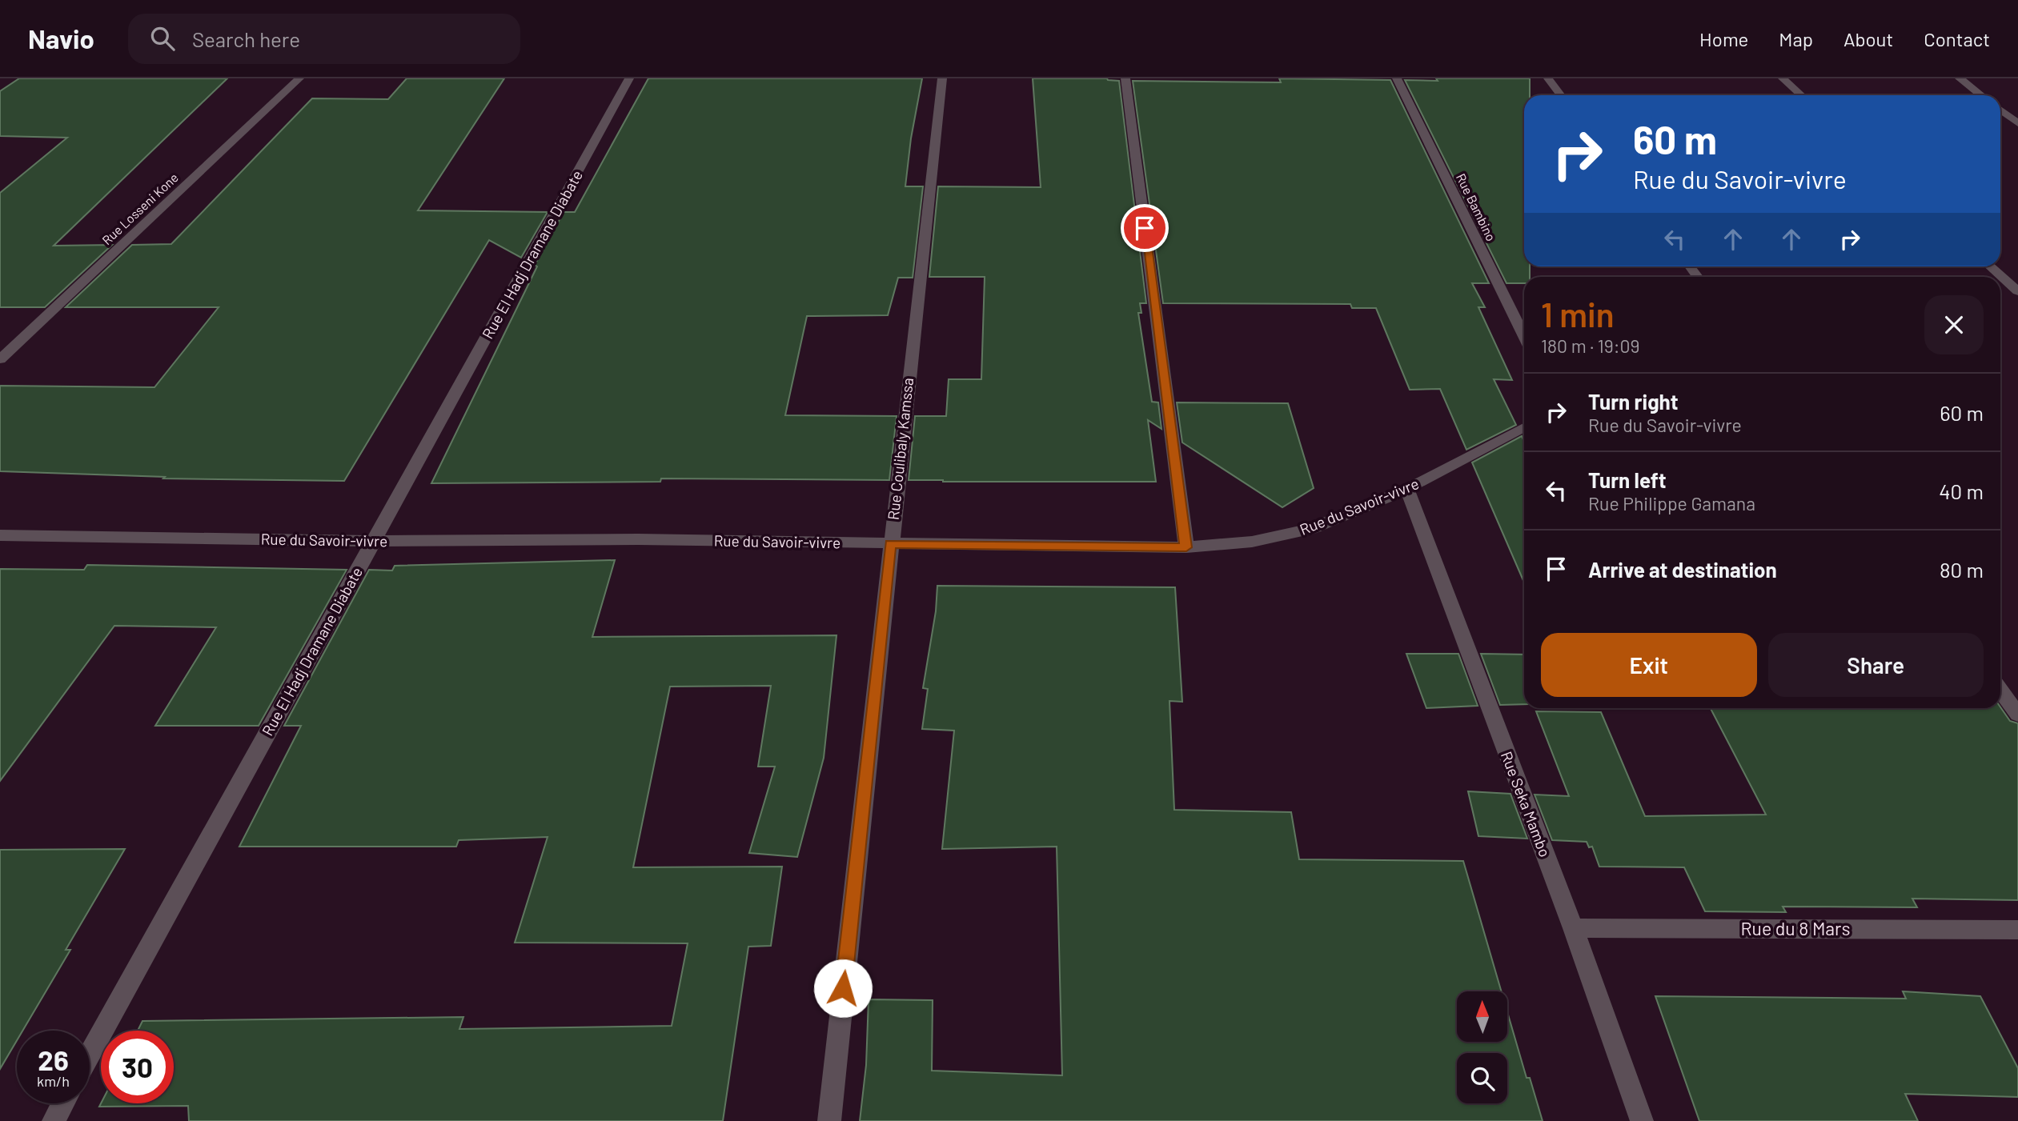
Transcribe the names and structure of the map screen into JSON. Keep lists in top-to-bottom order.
{
  "streets": {
    "street": [
      "Rue Bambino",
      "Rue Losseni Kone",
      "Rue El Hadj Dramane Diabate",
      "Rue Coulibaly Kamssa",
      "Rue du Savoir-vivre",
      "Rue Seka Mambo",
      "Rue du 8 Mars"
    ]
  },
  "crossings": [
    ["Rue El Hadj Dramane Diabate", "Rue du Savoir-vivre"],
    ["Rue Coulibaly Kamssa", "Rue du Savoir-vivre"],
    ["Rue du Savoir-vivre", "Rue Seka Mambo"],
    ["Rue Seka Mambo", "Rue du 8 Mars"]
  ],
  "north": "top",
  "page": {
    "header": "Navio",
    "search": "Search here",
    "nav": [
      "Home",
      "Map",
      "About",
      "Contact"
    ],
    "turn": ["60 m", "Rue du Savoir-vivre"],
    "heading": ["1 min", "180 m · 19:09"],
    "list": [
      {
        "name": "Turn right",
        "note": "Rue du Savoir-vivre",
        "value": "60 m"
      },
      {
        "name": "Turn left",
        "note": "Rue Philippe Gamana",
        "value": "40 m"
      },
      {
        "name": "Arrive at destination",
        "value": "80 m"
      }
    ],
    "buttons": ["Exit", "Share"],
    "speed": "26 km/h",
    "limit": "30"
  }
}
